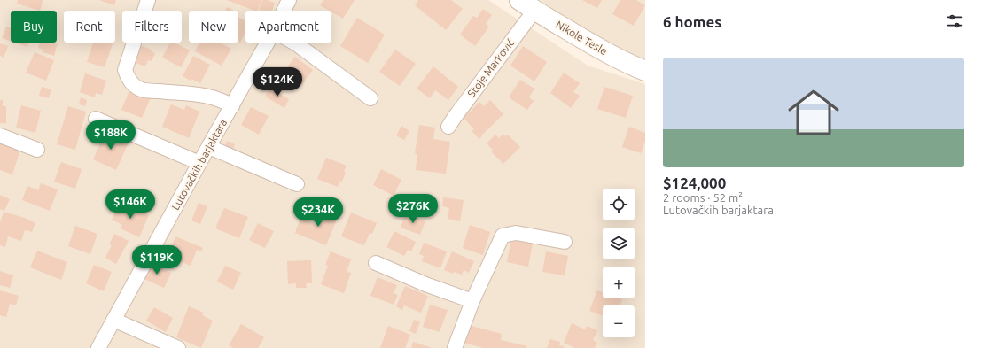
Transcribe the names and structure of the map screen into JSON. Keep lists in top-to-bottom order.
{
  "streets": {
    "street": ["Nikole Tesle", "Stoje Marković", "Lutovačkih barjaktara"]
  },
  "crossings": [
    ["Nikole Tesle", "Stoje Marković"]
  ],
  "page": {
    "heading": "6 homes",
    "chip": [
      "Buy",
      "Rent",
      "Filters",
      "New",
      "Apartment"
    ],
    "list": [
      {
        "name": "$124,000",
        "note": "2 rooms · 52 m² · Lutovačkih barjaktara"
      }
    ],
    "price": [
      "$124K",
      "$188K",
      "$146K",
      "$276K",
      "$234K",
      "$119K"
    ],
    "map_buttons": ["+", "−"]
  }
}
